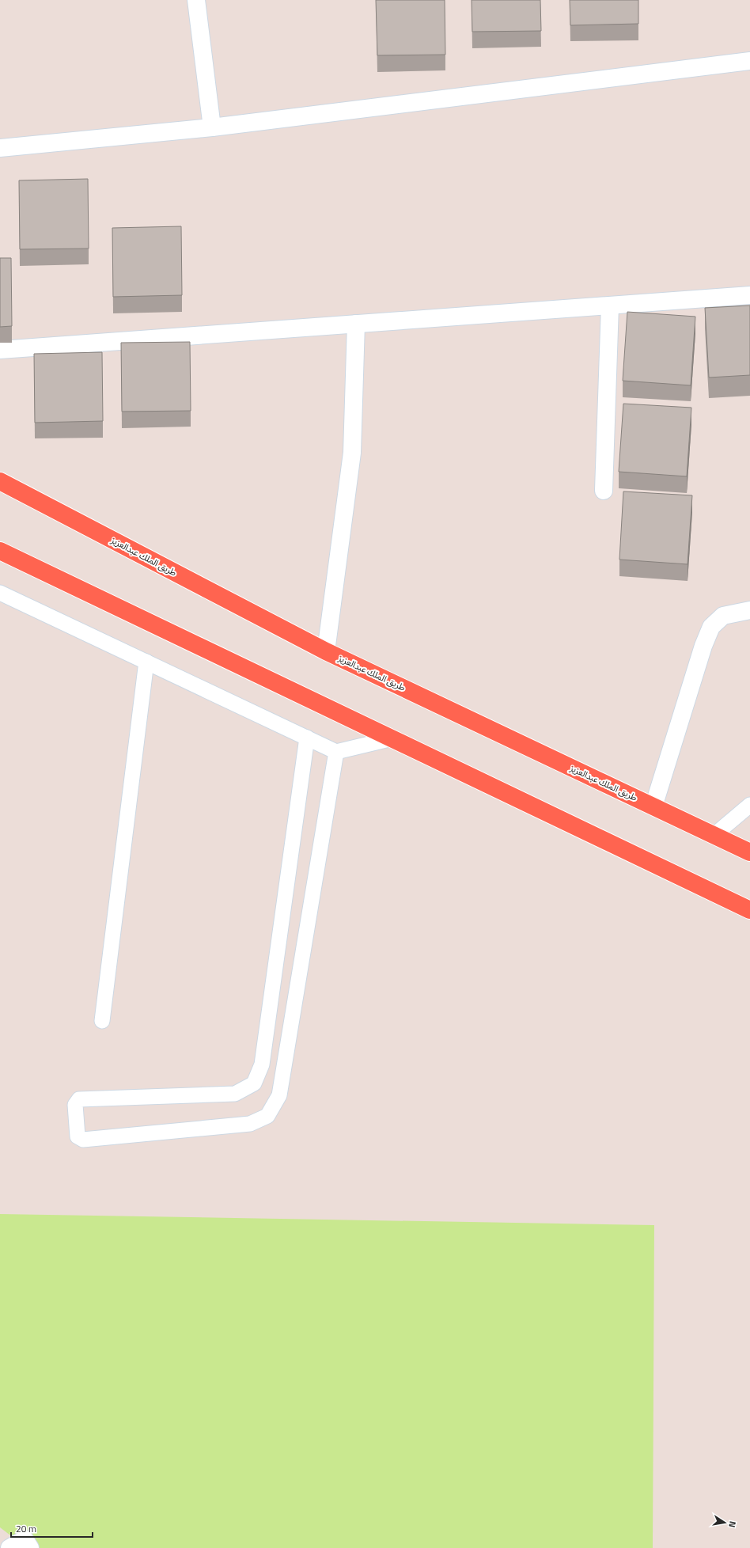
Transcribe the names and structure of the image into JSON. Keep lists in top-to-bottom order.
{
  "streets": {
    "highway": ["طريق الملك عبدالعزيز"]
  },
  "scale_bar": "20 m",
  "north": "right"
}
